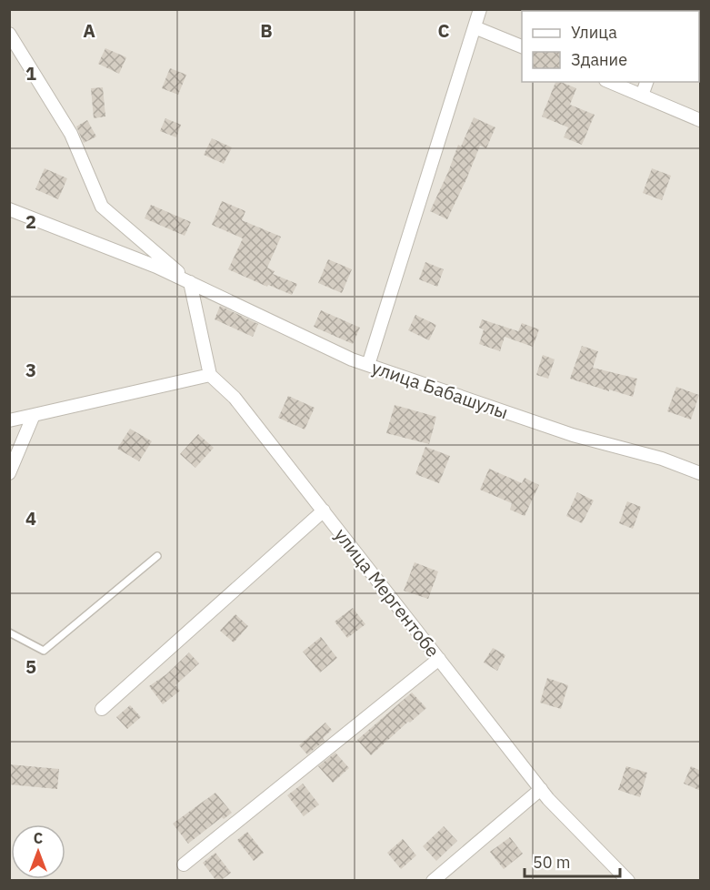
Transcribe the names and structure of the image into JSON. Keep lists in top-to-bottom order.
{
  "streets": {
    "street": ["улица Бабашулы", "улица Мергентобе"]
  },
  "legend": ["Улица", "Здание"],
  "scale_bar": "50 m",
  "north": "top",
  "grid": {
    "columns": ["A", "B", "C"],
    "rows": [
      "1",
      "2",
      "3",
      "4",
      "5"
    ]
  }
}
